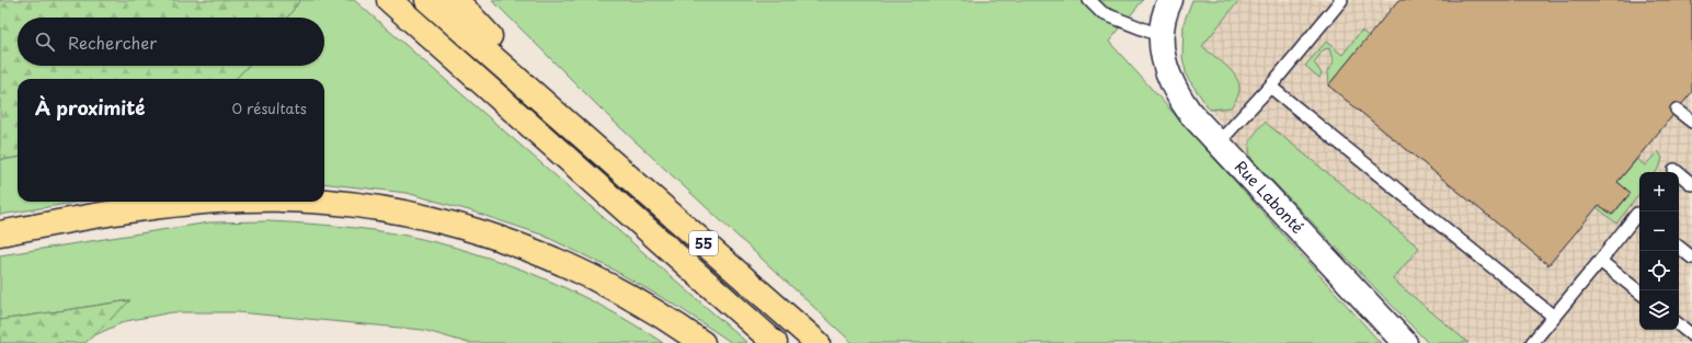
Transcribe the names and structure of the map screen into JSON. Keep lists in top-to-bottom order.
{
  "streets": {
    "highway": ["55"],
    "street": ["Rue Labonté"]
  },
  "page": {
    "search": "Rechercher",
    "heading": ["À proximité", "0 résultats"],
    "map_buttons": ["+", "−"]
  }
}
